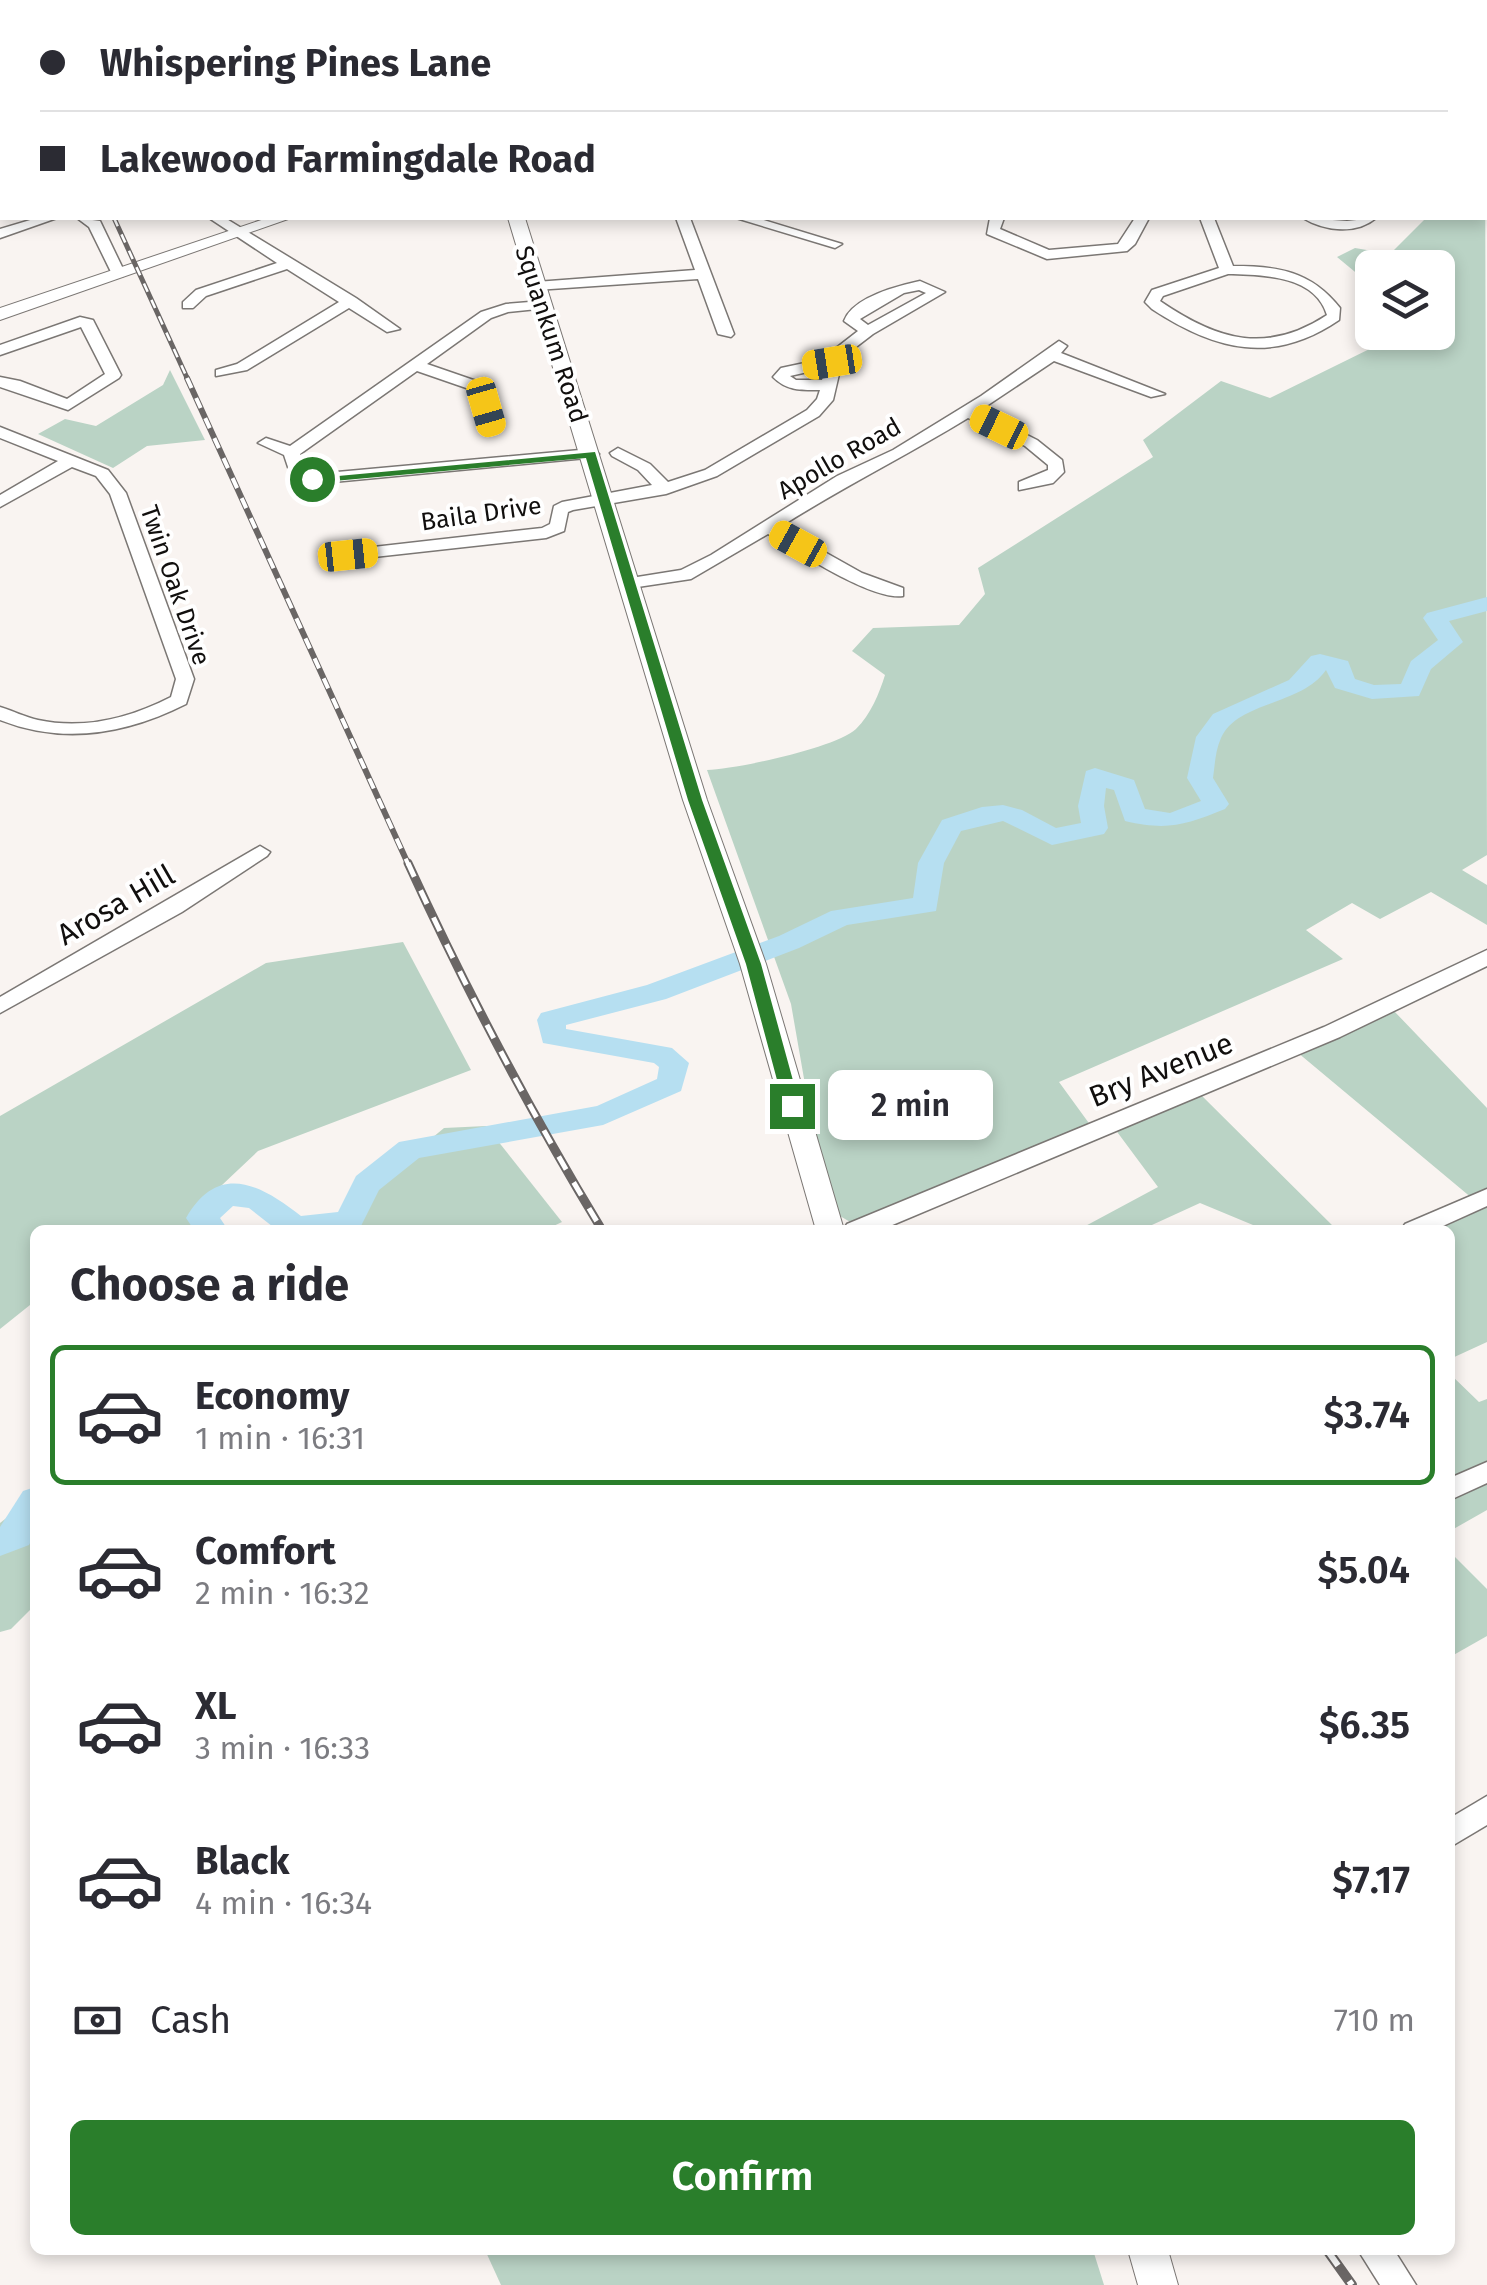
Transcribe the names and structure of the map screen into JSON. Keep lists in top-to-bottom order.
{
  "streets": {
    "main road": ["Squankum Road"],
    "street": [
      "Apollo Road",
      "Baila Drive",
      "Twin Oak Drive",
      "Arosa Hill",
      "Bry Avenue"
    ]
  },
  "crossings": [
    ["Squankum Road", "Apollo Road"],
    ["Squankum Road", "Baila Drive"]
  ],
  "page": {
    "banner": ["Whispering Pines Lane", "Lakewood Farmingdale Road"],
    "bubble": "2 min",
    "heading": "Choose a ride",
    "list": [
      {
        "name": "Economy",
        "note": "1 min · 16:31",
        "value": "$3.74"
      },
      {
        "name": "Comfort",
        "note": "2 min · 16:32",
        "value": "$5.04"
      },
      {
        "name": "XL",
        "note": "3 min · 16:33",
        "value": "$6.35"
      },
      {
        "name": "Black",
        "note": "4 min · 16:34",
        "value": "$7.17"
      }
    ],
    "pay": ["Cash", "710 m"],
    "buttons": "Confirm"
  }
}
